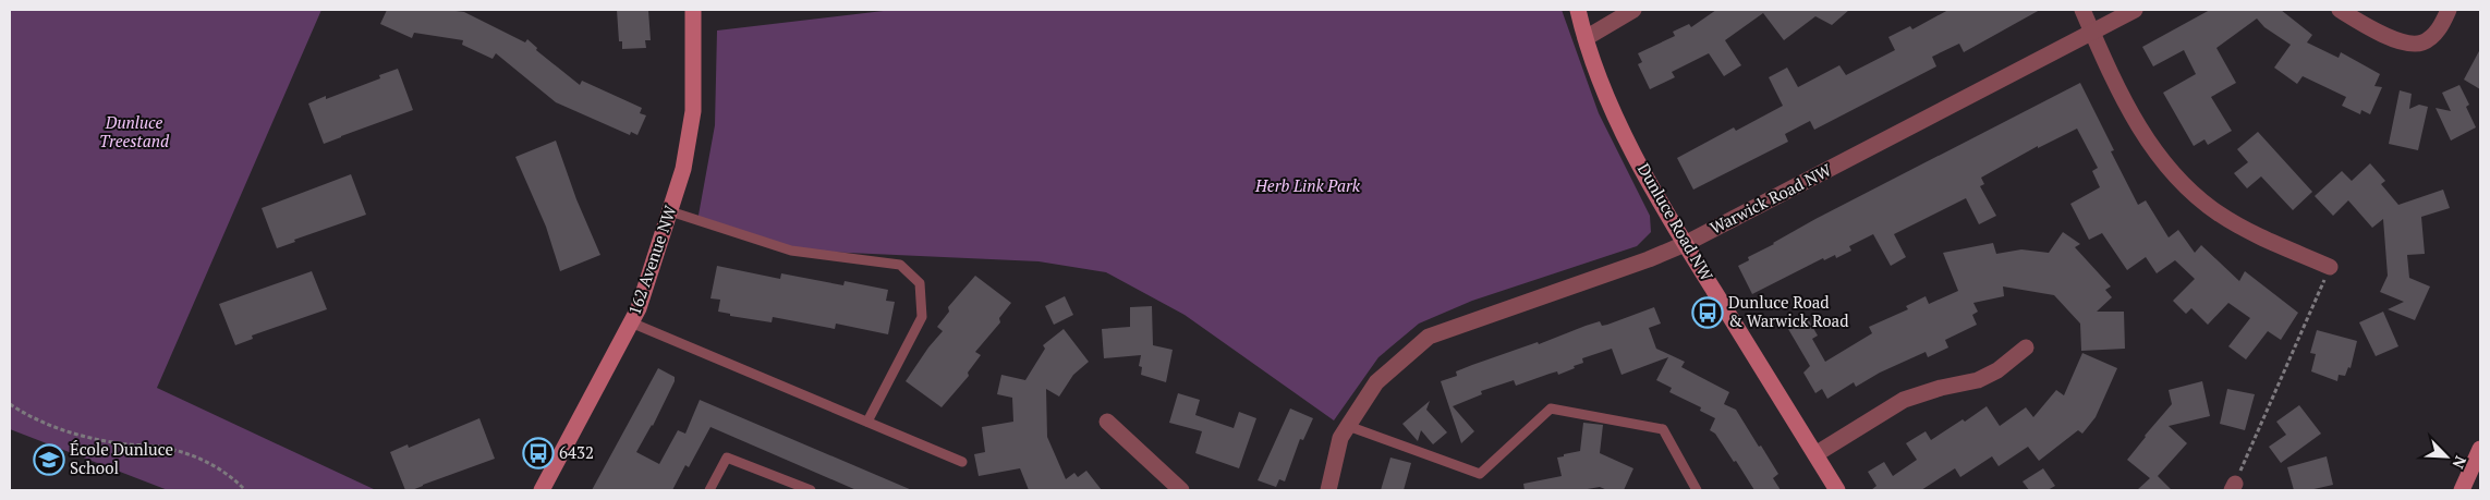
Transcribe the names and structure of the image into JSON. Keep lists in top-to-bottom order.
{
  "streets": {
    "street": ["Warwick Road NW", "Dunluce Road NW", "162 Avenue NW"]
  },
  "crossings": [
    ["Warwick Road NW", "Dunluce Road NW"]
  ],
  "parks": ["Dunluce Treestand", "Herb Link Park"],
  "places": {
    "bus stop": ["Dunluce Road & Warwick Road", "6432"],
    "school or university": ["École Dunluce School"]
  },
  "north": "bottom right"
}
